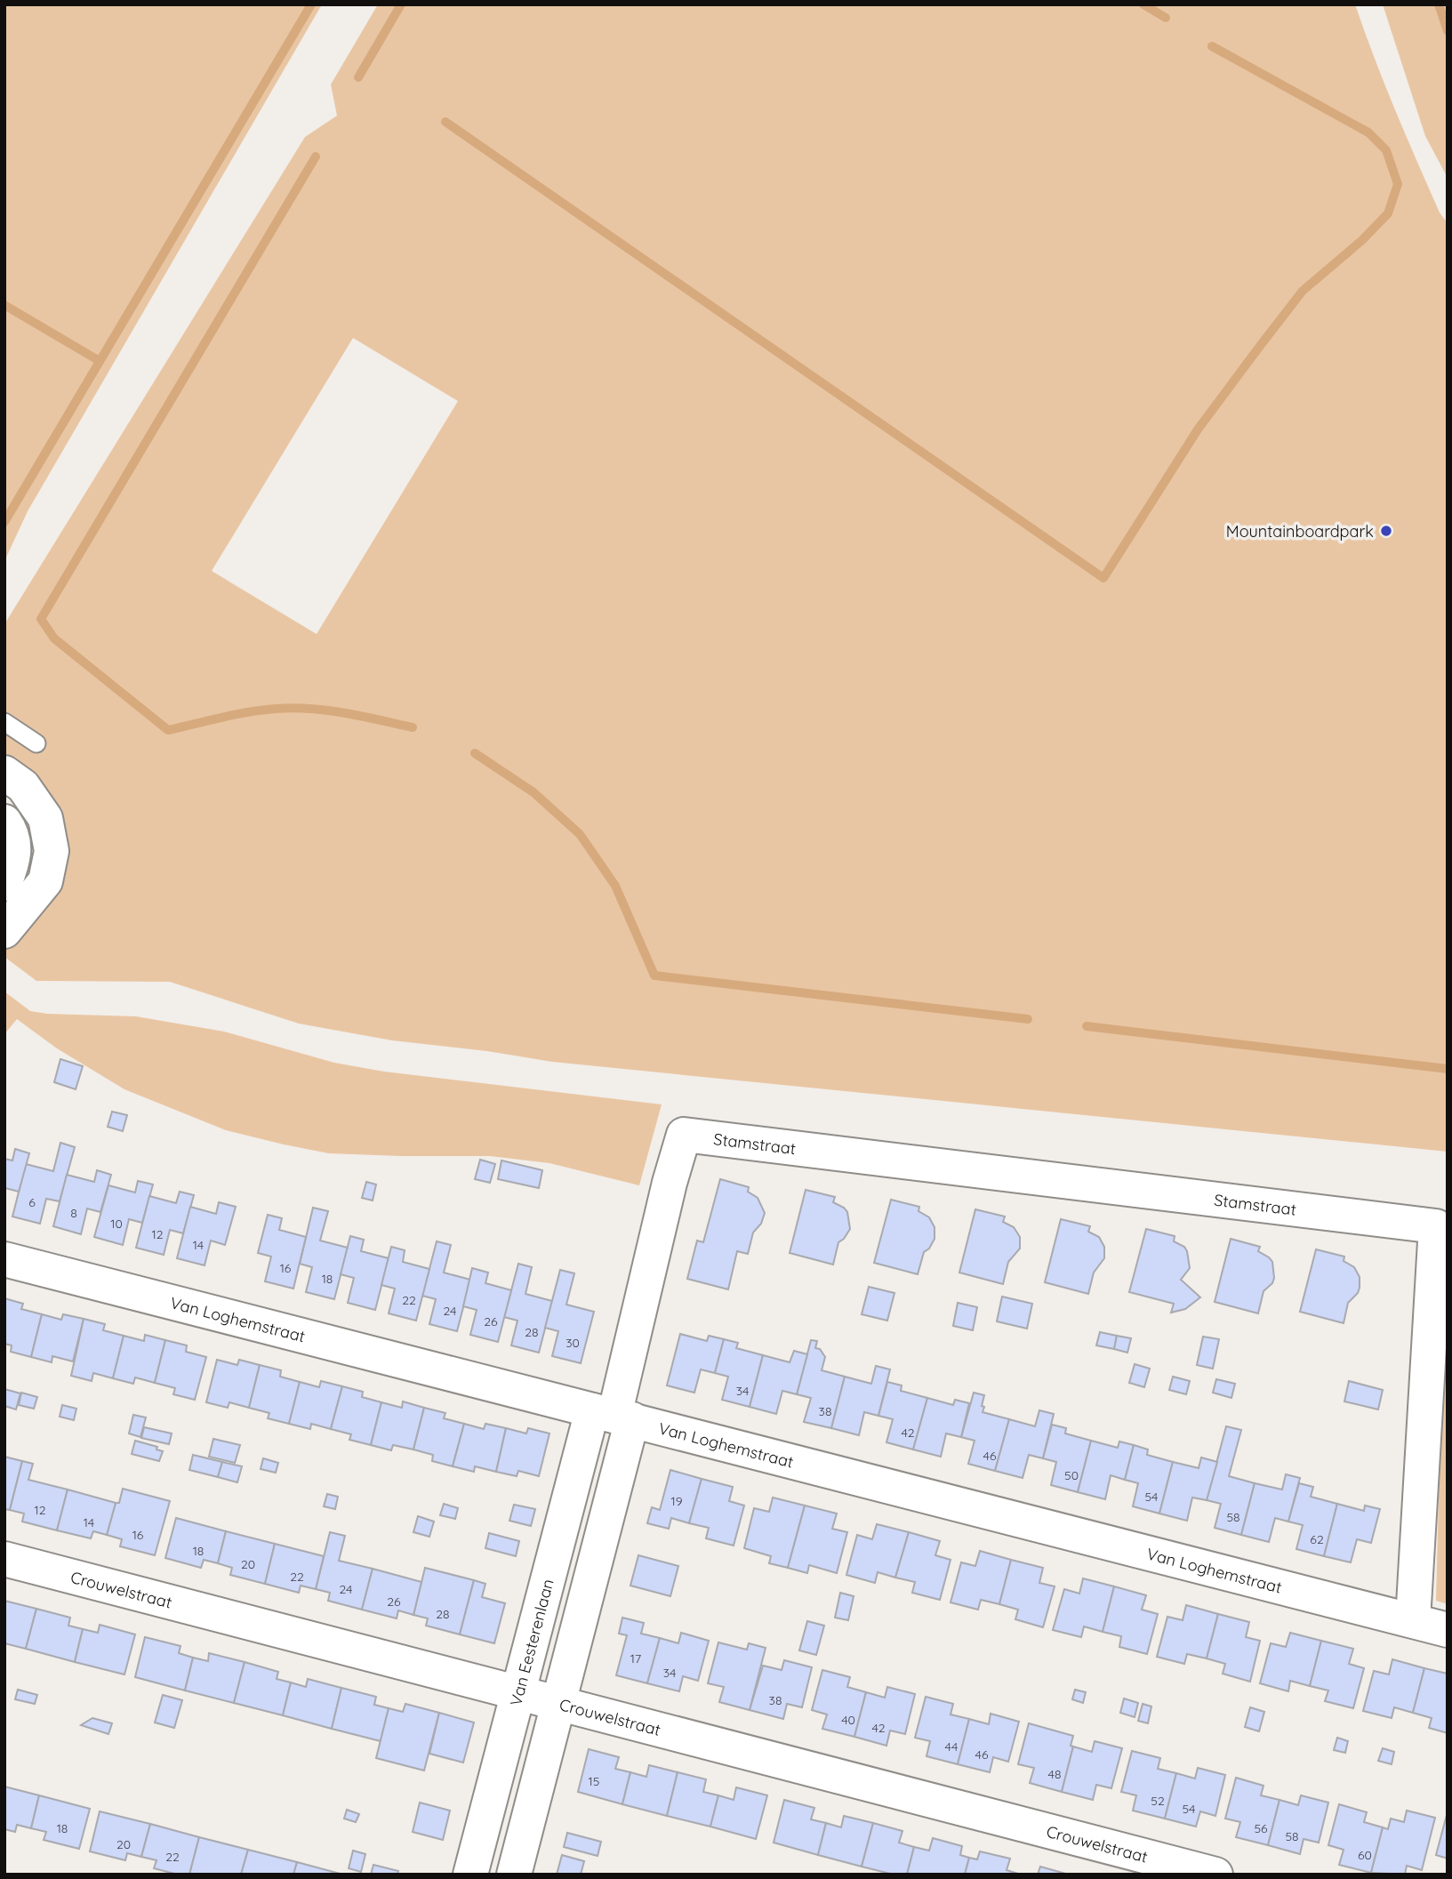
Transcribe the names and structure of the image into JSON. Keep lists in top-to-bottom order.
{
  "streets": {
    "street": [
      "Stamstraat",
      "Van Loghemstraat",
      "Crouwelstraat",
      "Van Eesterenlaan"
    ]
  },
  "crossings": [
    ["Stamstraat", "Van Loghemstraat"],
    ["Stamstraat", "Van Eesterenlaan"],
    ["Van Loghemstraat", "Van Eesterenlaan"],
    ["Crouwelstraat", "Van Eesterenlaan"]
  ],
  "places": ["Mountainboardpark"],
  "house_numbers": [
    "6",
    "8",
    "10",
    "12",
    "14",
    "16",
    "18",
    "22",
    "24",
    "26",
    "28",
    "30",
    "34",
    "38",
    "42",
    "46",
    "50",
    "54",
    "19",
    "12",
    "58",
    "14",
    "16",
    "62",
    "18",
    "20",
    "22",
    "24",
    "26",
    "28",
    "17",
    "34",
    "38",
    "40",
    "42",
    "44",
    "46",
    "48",
    "15",
    "52",
    "54",
    "18",
    "56",
    "58",
    "20",
    "60",
    "22"
  ]
}
